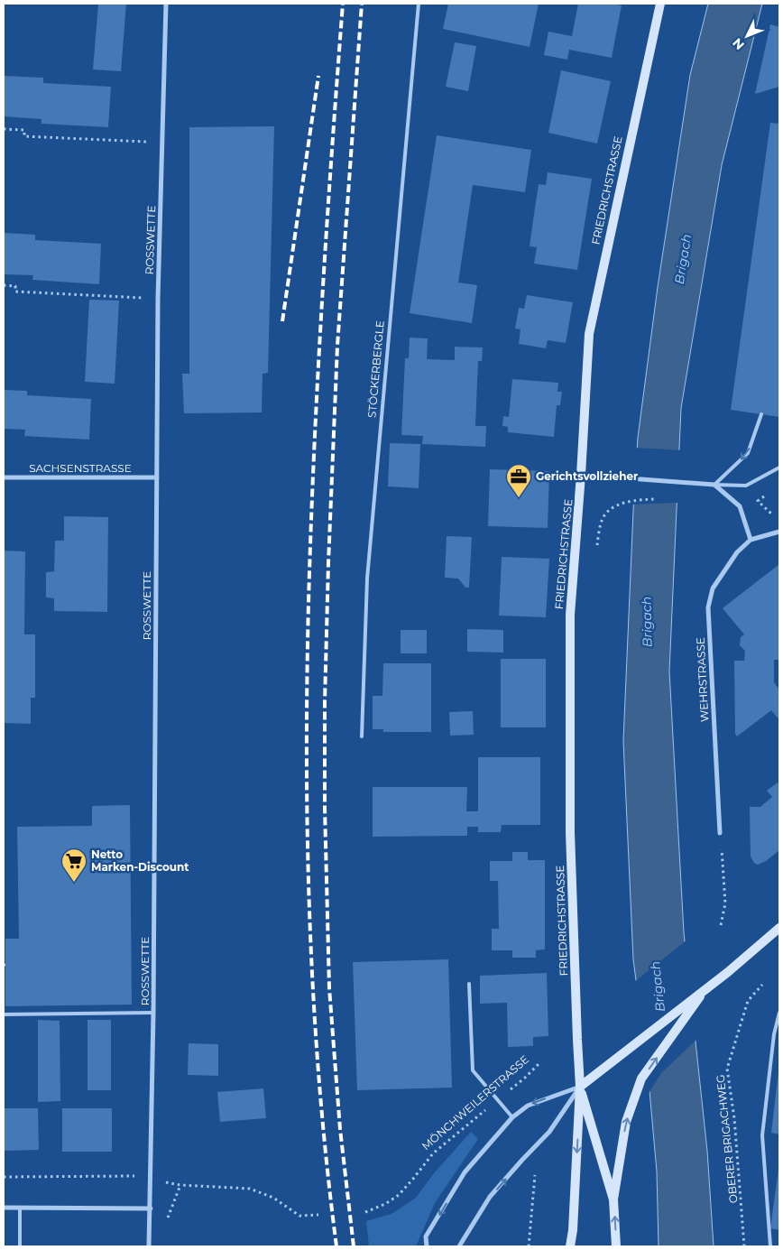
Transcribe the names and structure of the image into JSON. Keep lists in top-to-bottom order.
{
  "streets": {
    "street": [
      "FRIEDRICHSTRASSE",
      "ROSSWETTE",
      "SACHSENSTRASSE",
      "WEHRSTRASSE"
    ],
    "lane": ["STÖCKERBERGLE"],
    "path": ["MÖNCHWEILERSTRASSE", "OBERER BRIGACHWEG"]
  },
  "crossings": [
    ["ROSSWETTE", "SACHSENSTRASSE"]
  ],
  "water": ["Brigach"],
  "places": {
    "office": ["Gerichtsvollzieher"],
    "supermarket": ["Netto Marken-Discount"]
  },
  "north": "bottom left"
}
